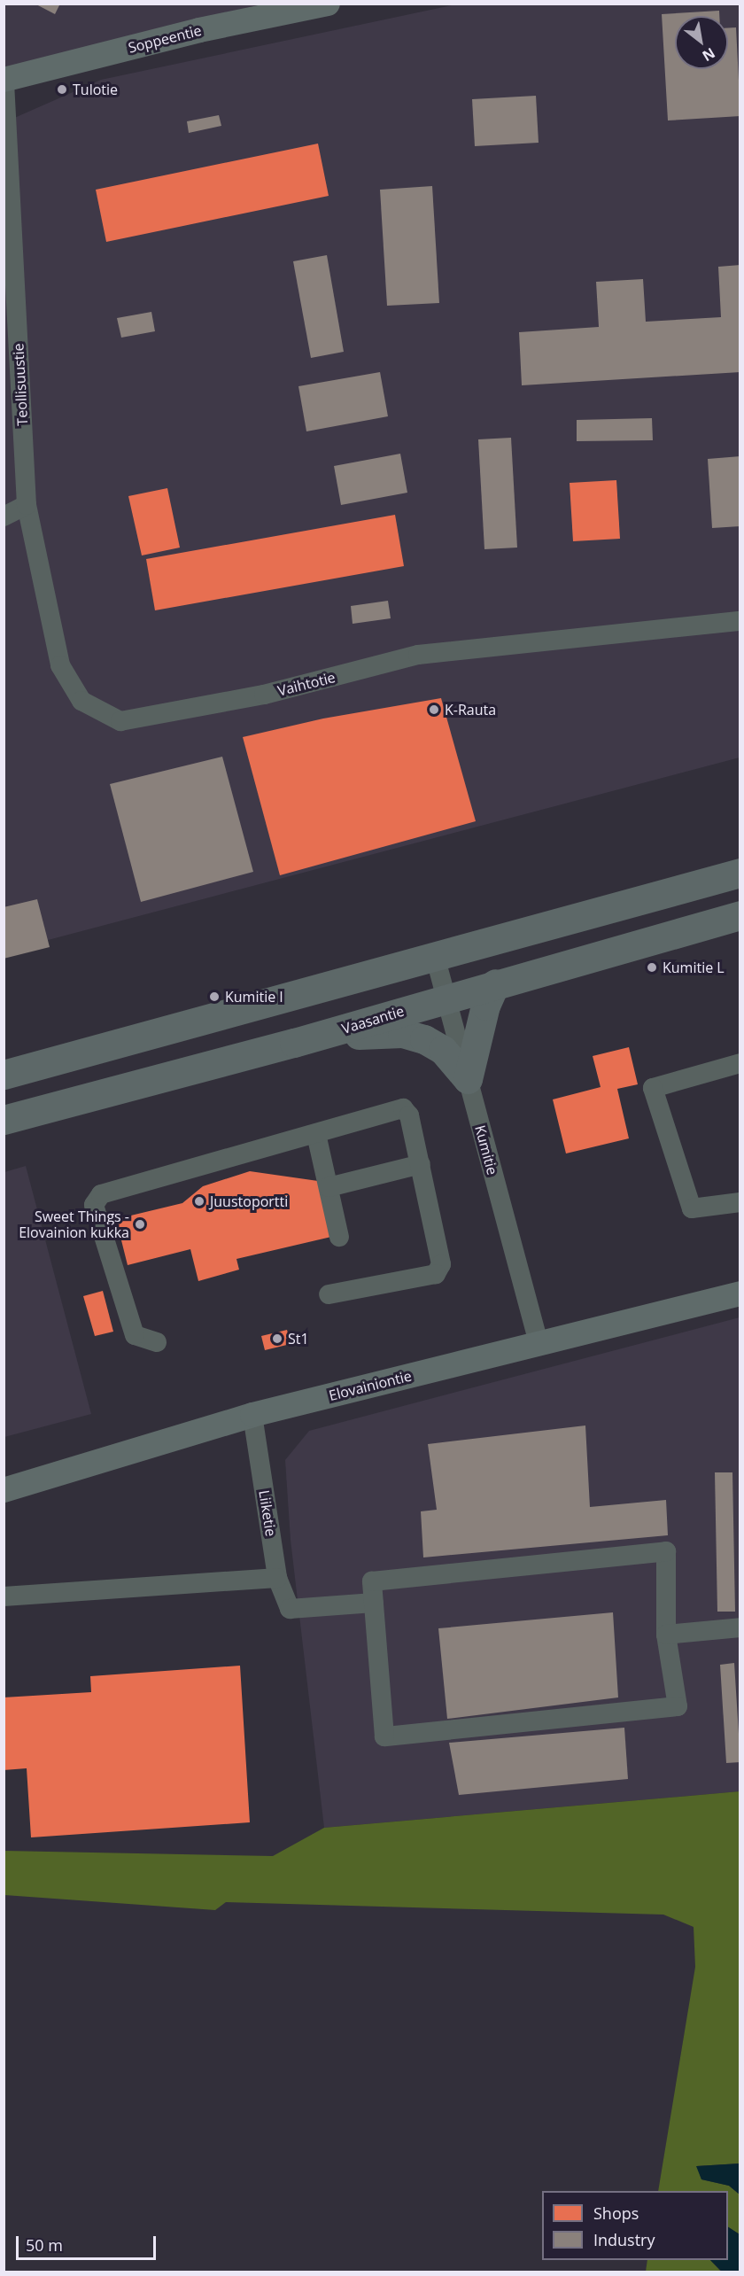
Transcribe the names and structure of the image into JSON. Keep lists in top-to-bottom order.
{
  "streets": {
    "highway": ["Vaasantie"],
    "main road": ["Soppeentie", "Elovainiontie"],
    "street": [
      "Teollisuustie",
      "Vaihtotie",
      "Kumitie",
      "Liiketie"
    ]
  },
  "crossings": [
    ["Soppeentie", "Teollisuustie"],
    ["Teollisuustie", "Vaihtotie"],
    ["Vaasantie", "Kumitie"],
    ["Kumitie", "Elovainiontie"],
    ["Elovainiontie", "Liiketie"]
  ],
  "places": [
    "Tulotie",
    "K-Rauta",
    "Kumitie L",
    "Kumitie I",
    "Juustoportti",
    "Sweet Things - Elovainion kukka",
    "St1"
  ],
  "legend": ["Shops", "Industry"],
  "scale_bar": "50 m",
  "north": "bottom right"
}
